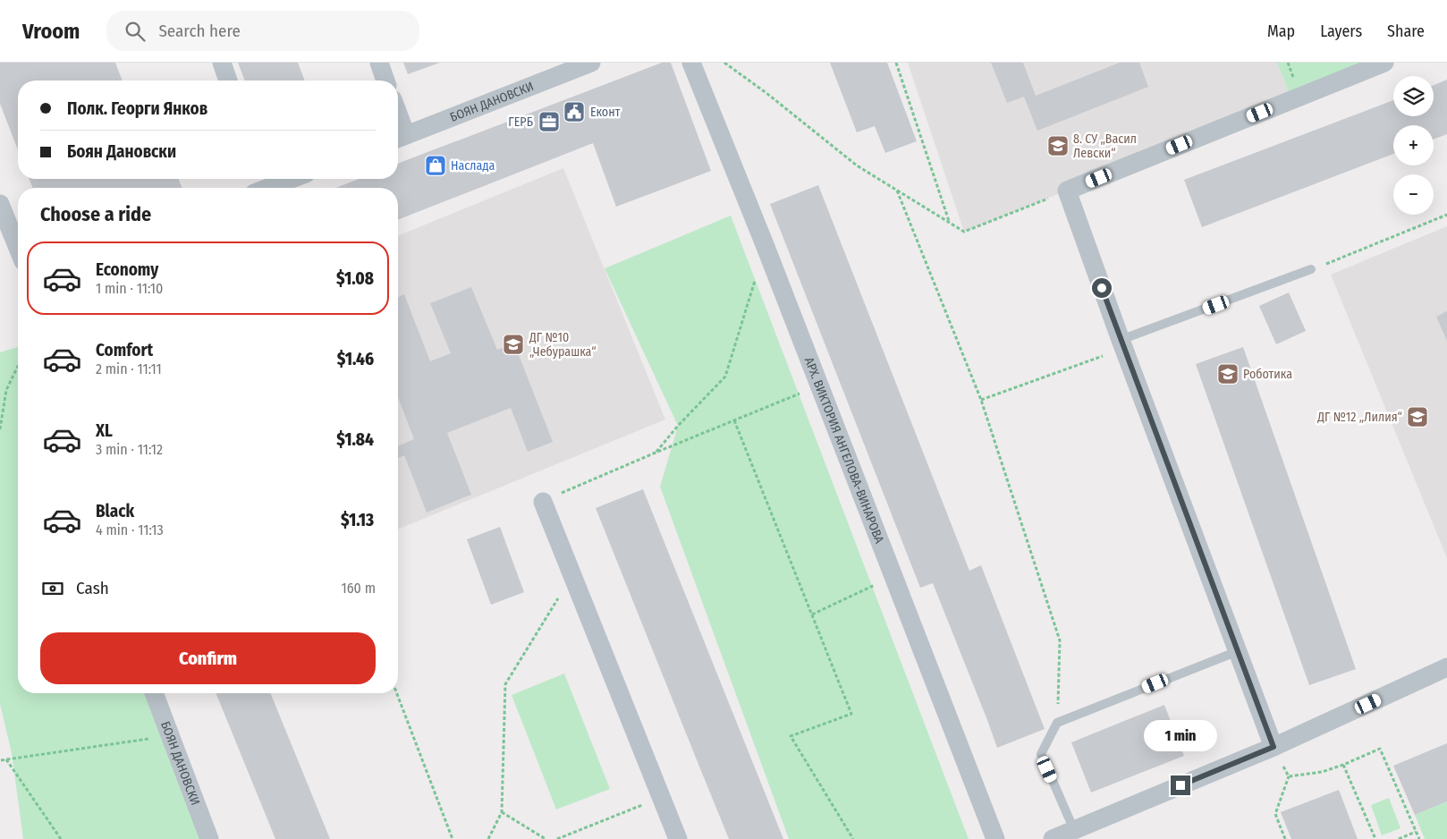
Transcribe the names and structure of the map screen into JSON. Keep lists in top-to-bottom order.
{
  "streets": {
    "street": ["БОЯН ДАНОВСКИ", "АРХ. ВИКТОРИЯ АНГЕЛОВА-ВИНАРОВА"]
  },
  "places": {
    "public building": ["Еконт"],
    "office": ["ГЕРБ"],
    "school or university": [
      "8. СУ „Васил Левски“",
      "ДГ №10 „Чебурашка“",
      "Роботика",
      "ДГ №12 „Лилия“"
    ],
    "shop": ["Наслада"]
  },
  "page": {
    "header": "Vroom",
    "search": "Search here",
    "nav": ["Map", "Layers", "Share"],
    "map_buttons": ["+", "−"],
    "banner": ["Полк. Георги Янков", "Боян Дановски"],
    "heading": "Choose a ride",
    "list": [
      {
        "name": "Economy",
        "note": "1 min · 11:10",
        "value": "$1.08"
      },
      {
        "name": "Comfort",
        "note": "2 min · 11:11",
        "value": "$1.46"
      },
      {
        "name": "XL",
        "note": "3 min · 11:12",
        "value": "$1.84"
      },
      {
        "name": "Black",
        "note": "4 min · 11:13",
        "value": "$1.13"
      }
    ],
    "pay": ["Cash", "160 m"],
    "buttons": "Confirm",
    "bubble": "1 min"
  }
}
